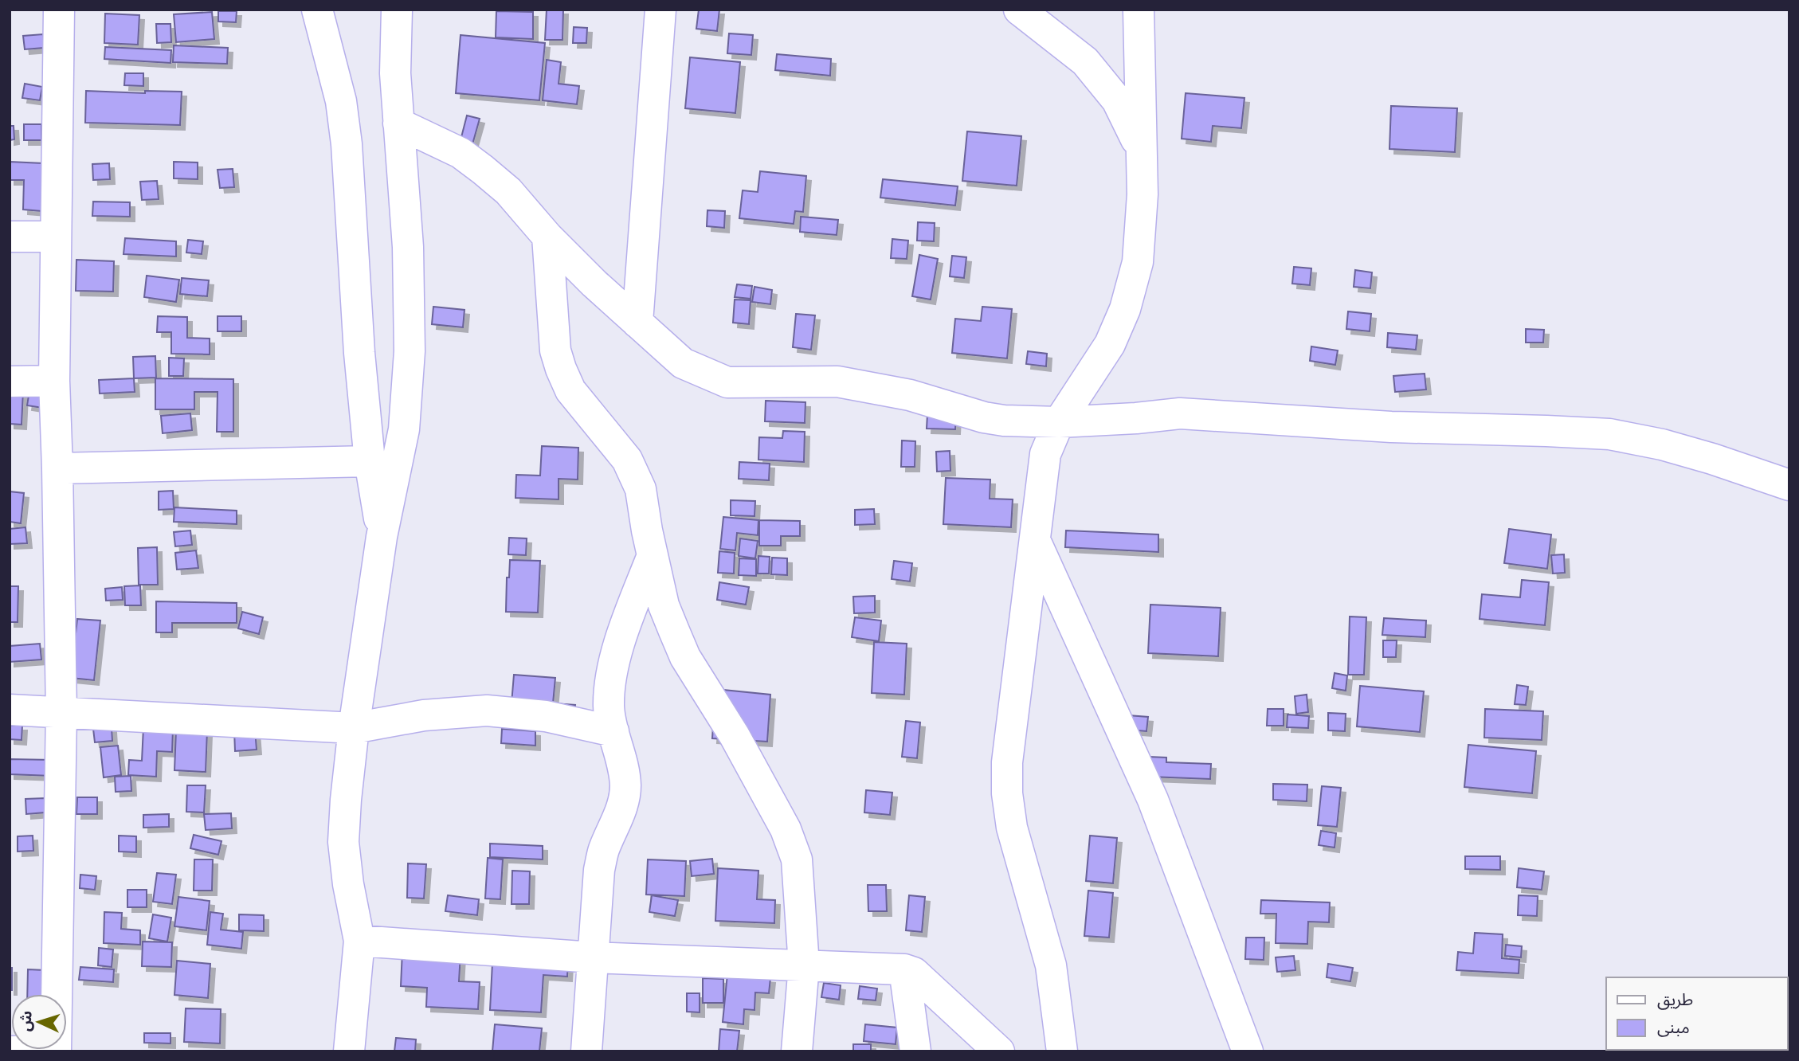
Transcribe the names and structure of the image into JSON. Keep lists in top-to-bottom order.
{
  "legend": ["طريق", "مبنى"],
  "north": "left"
}
